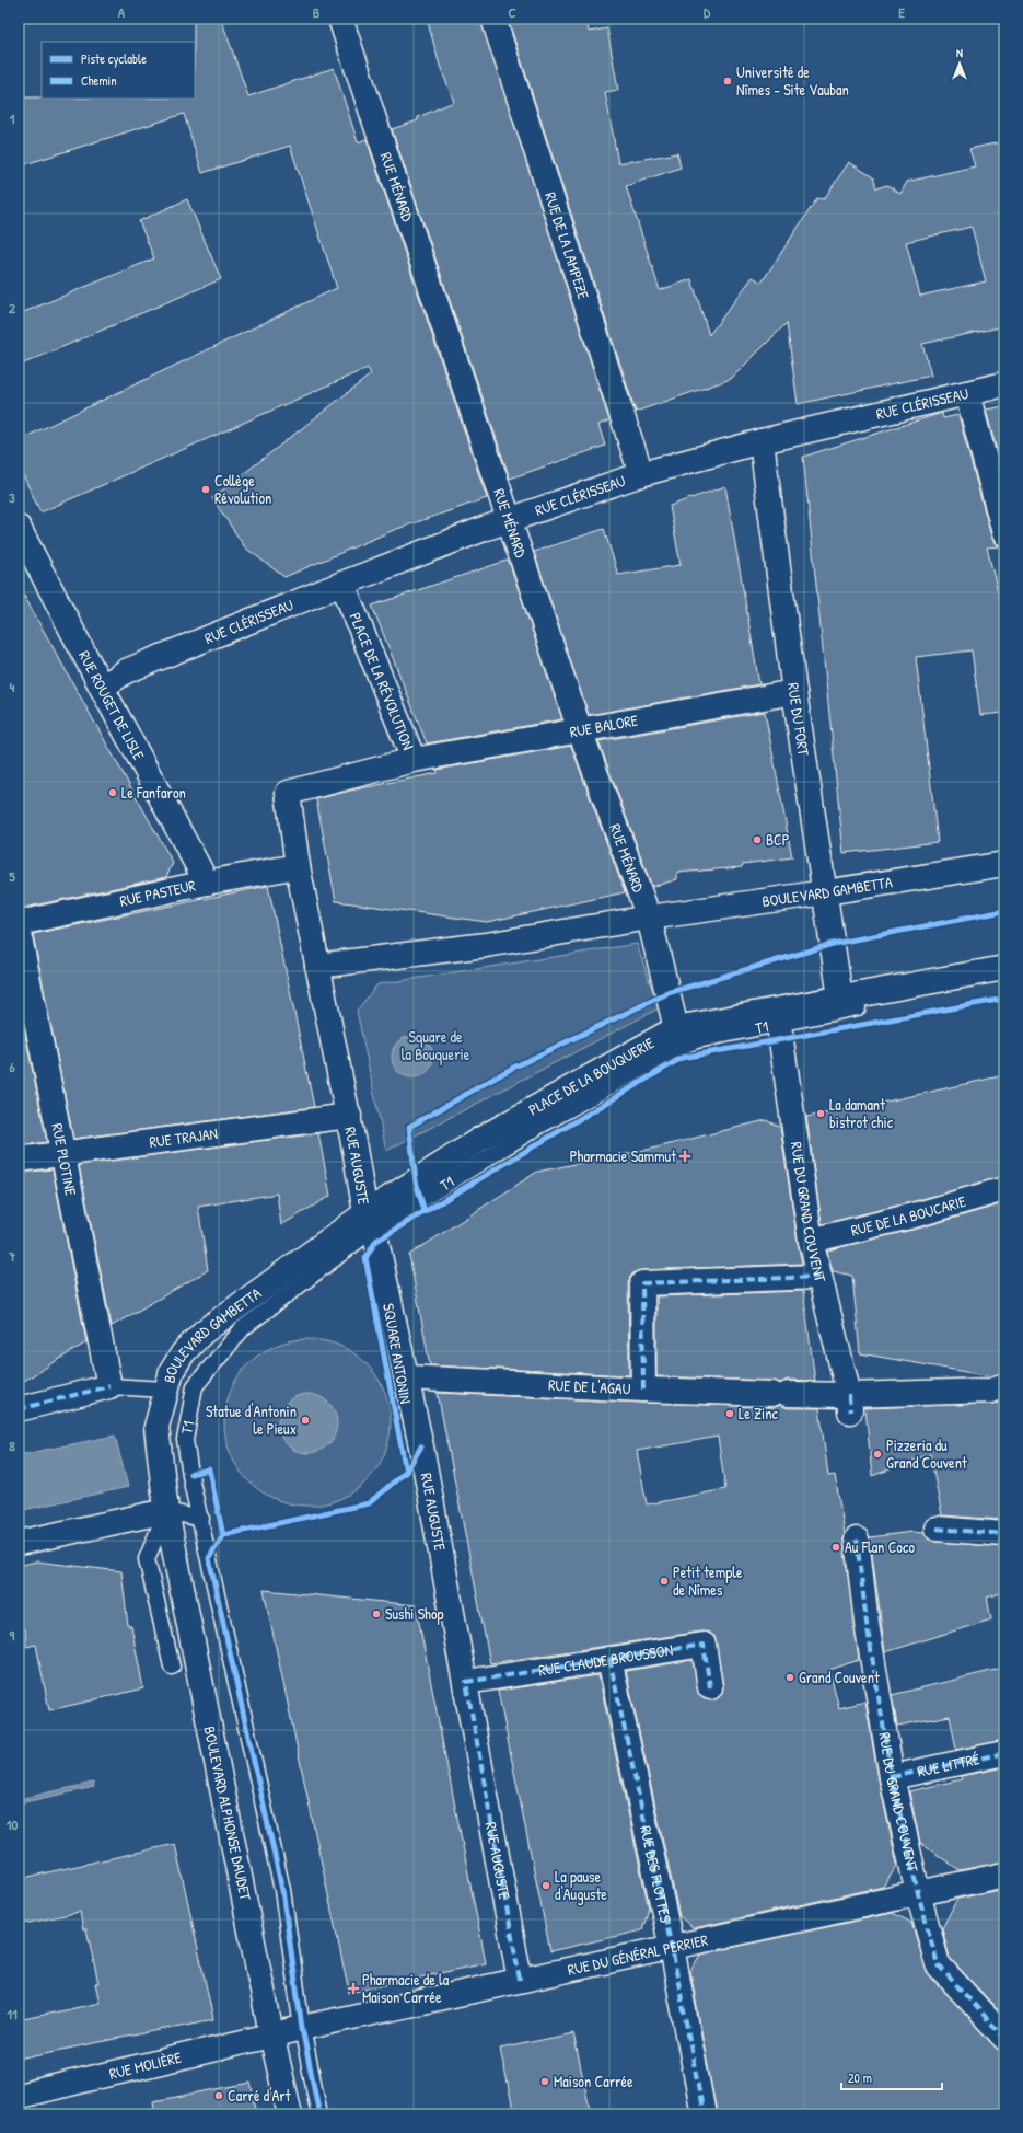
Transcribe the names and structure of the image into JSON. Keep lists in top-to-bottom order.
{
  "streets": {
    "street": [
      "RUE MÉNARD",
      "RUE DE LA LAMPEZE",
      "RUE CLÉRISSEAU",
      "PLACE DE LA RÉVOLUTION",
      "RUE ROUGET DE LISLE",
      "RUE DU FORT",
      "RUE BALORE",
      "BOULEVARD GAMBETTA",
      "RUE PASTEUR",
      "PLACE DE LA BOUQUERIE",
      "RUE TRAJAN",
      "RUE PLOTINE",
      "RUE AUGUSTE",
      "RUE DU GRAND COUVENT",
      "RUE DE LA BOUCARIE",
      "RUE DE L'AGAU",
      "RUE CLAUDE BROUSSON",
      "RUE LITTRÉ",
      "BOULEVARD ALPHONSE DAUDET",
      "RUE DES FLOTTES",
      "RUE DU GÉNÉRAL PERRIER",
      "RUE MOLIÈRE"
    ],
    "lane": ["T1"],
    "cycle path": ["SQUARE ANTONIN"]
  },
  "crossings": [
    ["RUE MÉNARD", "RUE CLÉRISSEAU"],
    ["RUE MÉNARD", "RUE BALORE"],
    ["RUE MÉNARD", "BOULEVARD GAMBETTA"],
    ["RUE MÉNARD", "PLACE DE LA BOUQUERIE"],
    ["RUE DE LA LAMPEZE", "RUE CLÉRISSEAU"],
    ["RUE CLÉRISSEAU", "PLACE DE LA RÉVOLUTION"],
    ["RUE CLÉRISSEAU", "RUE ROUGET DE LISLE"],
    ["RUE CLÉRISSEAU", "RUE DU FORT"],
    ["PLACE DE LA RÉVOLUTION", "RUE BALORE"],
    ["PLACE DE LA RÉVOLUTION", "RUE PASTEUR"],
    ["PLACE DE LA RÉVOLUTION", "RUE AUGUSTE"],
    ["RUE ROUGET DE LISLE", "RUE PASTEUR"],
    ["RUE DU FORT", "RUE BALORE"],
    ["RUE DU FORT", "BOULEVARD GAMBETTA"],
    ["RUE DU FORT", "PLACE DE LA BOUQUERIE"],
    ["BOULEVARD GAMBETTA", "T1"],
    ["BOULEVARD GAMBETTA", "PLACE DE LA BOUQUERIE"],
    ["BOULEVARD GAMBETTA", "RUE AUGUSTE"],
    ["BOULEVARD GAMBETTA", "BOULEVARD ALPHONSE DAUDET"],
    ["RUE PASTEUR", "RUE AUGUSTE"],
    ["T1", "PLACE DE LA BOUQUERIE"],
    ["T1", "RUE AUGUSTE"],
    ["T1", "RUE DU GRAND COUVENT"],
    ["T1", "RUE DU GÉNÉRAL PERRIER"],
    ["PLACE DE LA BOUQUERIE", "RUE AUGUSTE"],
    ["PLACE DE LA BOUQUERIE", "RUE DU GRAND COUVENT"],
    ["RUE TRAJAN", "RUE PLOTINE"],
    ["RUE TRAJAN", "RUE AUGUSTE"],
    ["RUE AUGUSTE", "RUE DE L'AGAU"],
    ["RUE AUGUSTE", "RUE CLAUDE BROUSSON"],
    ["RUE AUGUSTE", "RUE DU GÉNÉRAL PERRIER"],
    ["RUE DU GRAND COUVENT", "RUE DE LA BOUCARIE"],
    ["RUE DU GRAND COUVENT", "RUE DE L'AGAU"],
    ["RUE DU GRAND COUVENT", "RUE LITTRÉ"],
    ["RUE DU GRAND COUVENT", "RUE DU GÉNÉRAL PERRIER"],
    ["RUE CLAUDE BROUSSON", "RUE DES FLOTTES"],
    ["BOULEVARD ALPHONSE DAUDET", "RUE DU GÉNÉRAL PERRIER"],
    ["BOULEVARD ALPHONSE DAUDET", "RUE MOLIÈRE"],
    ["RUE DES FLOTTES", "RUE DU GÉNÉRAL PERRIER"],
    ["RUE DU GÉNÉRAL PERRIER", "RUE MOLIÈRE"]
  ],
  "parks": ["Square de la Bouquerie"],
  "places": {
    "other": [
      "Université de Nîmes - Site Vauban",
      "Collège Révolution",
      "Le Fanfaron",
      "BCP",
      "La damant bistrot chic",
      "Le Zinc",
      "Statue d'Antonin le Pieux",
      "Pizzeria du Grand Couvent",
      "Au Flan Coco",
      "Petit temple de Nîmes",
      "Sushi Shop",
      "Grand Couvent",
      "La pause d'Auguste",
      "Maison Carrée",
      "Carré d'Art"
    ],
    "health": ["Pharmacie Sammut", "Pharmacie de la Maison Carrée"]
  },
  "legend": ["Piste cyclable", "Chemin"],
  "scale_bar": "20 m",
  "north": "top",
  "grid": {
    "columns": [
      "A",
      "B",
      "C",
      "D",
      "E"
    ],
    "rows": [
      "1",
      "2",
      "3",
      "4",
      "5",
      "6",
      "7",
      "8",
      "9",
      "10",
      "11"
    ]
  }
}
